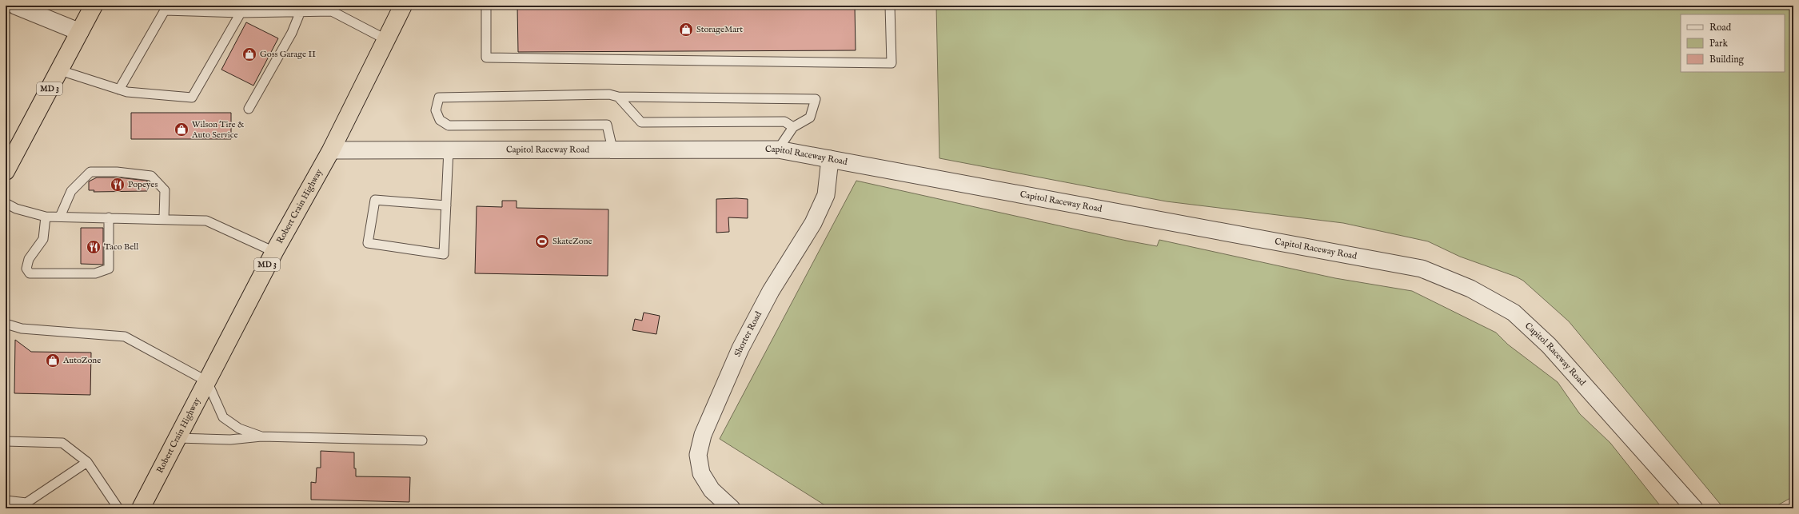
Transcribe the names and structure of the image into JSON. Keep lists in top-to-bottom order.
{
  "streets": {
    "highway": ["MD 3", "Robert Crain Highway"],
    "street": ["Capitol Raceway Road", "Shorter Road"]
  },
  "crossings": [
    ["Capitol Raceway Road", "Robert Crain Highway"],
    ["Capitol Raceway Road", "Shorter Road"]
  ],
  "places": {
    "shop": [
      "StorageMart",
      "Goss Garage II",
      "Wilson Tire & Auto Service",
      "AutoZone"
    ],
    "restaurant": ["Popeyes", "Taco Bell"],
    "sports": ["SkateZone"]
  },
  "legend": ["Road", "Park", "Building"]
}
